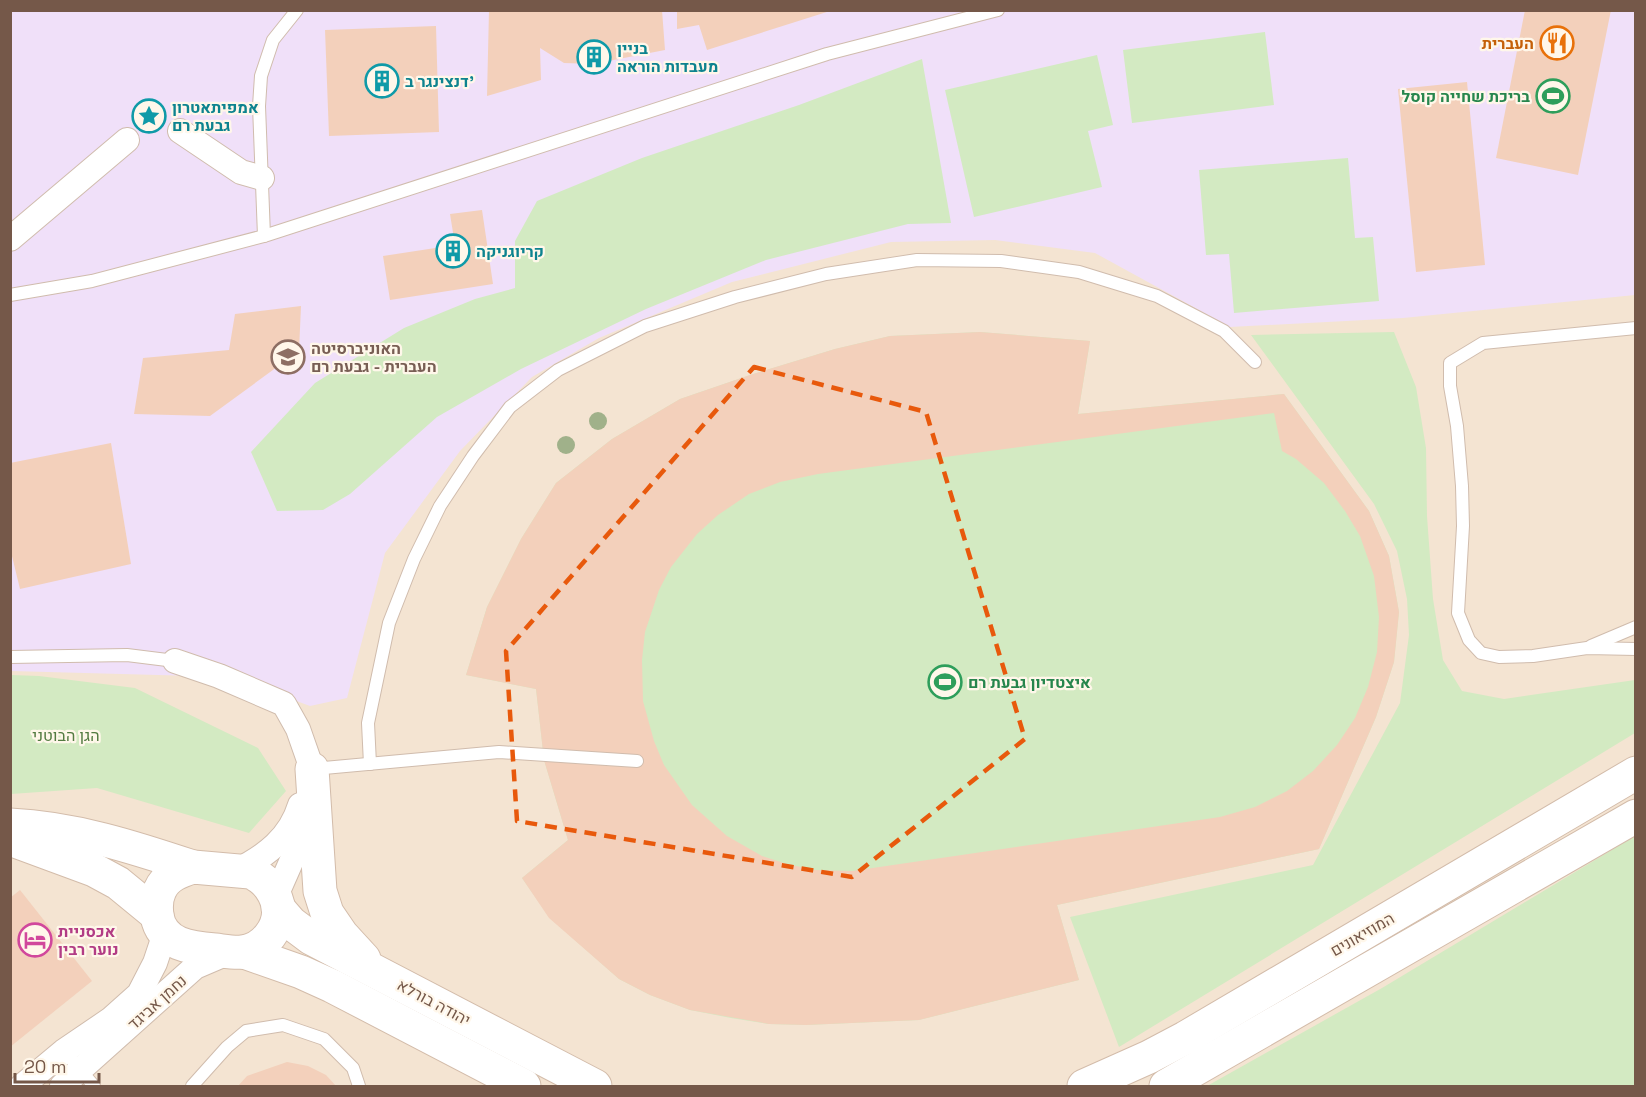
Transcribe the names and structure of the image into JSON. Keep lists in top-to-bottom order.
{
  "streets": {
    "street": ["המוזיאונים", "נחמן אביגד", "יהודה בורלא"]
  },
  "crossings": [
    ["נחמן אביגד", "יהודה בורלא"]
  ],
  "parks": ["הגן הבוטני"],
  "places": {
    "restaurant": ["העברית"],
    "building": ["בניין מעבדות הוראה", "דנצינגר ב'", "קריוגניקה"],
    "sports": ["בריכת שחייה קוסל", "איצטדיון גבעת רם"],
    "place": ["אמפיתאטרון גבעת רם"],
    "school or university": ["האוניברסיטה העברית - גבעת רם"],
    "hotel": ["אכסניית נוער רבין"]
  },
  "scale_bar": "20 m"
}
